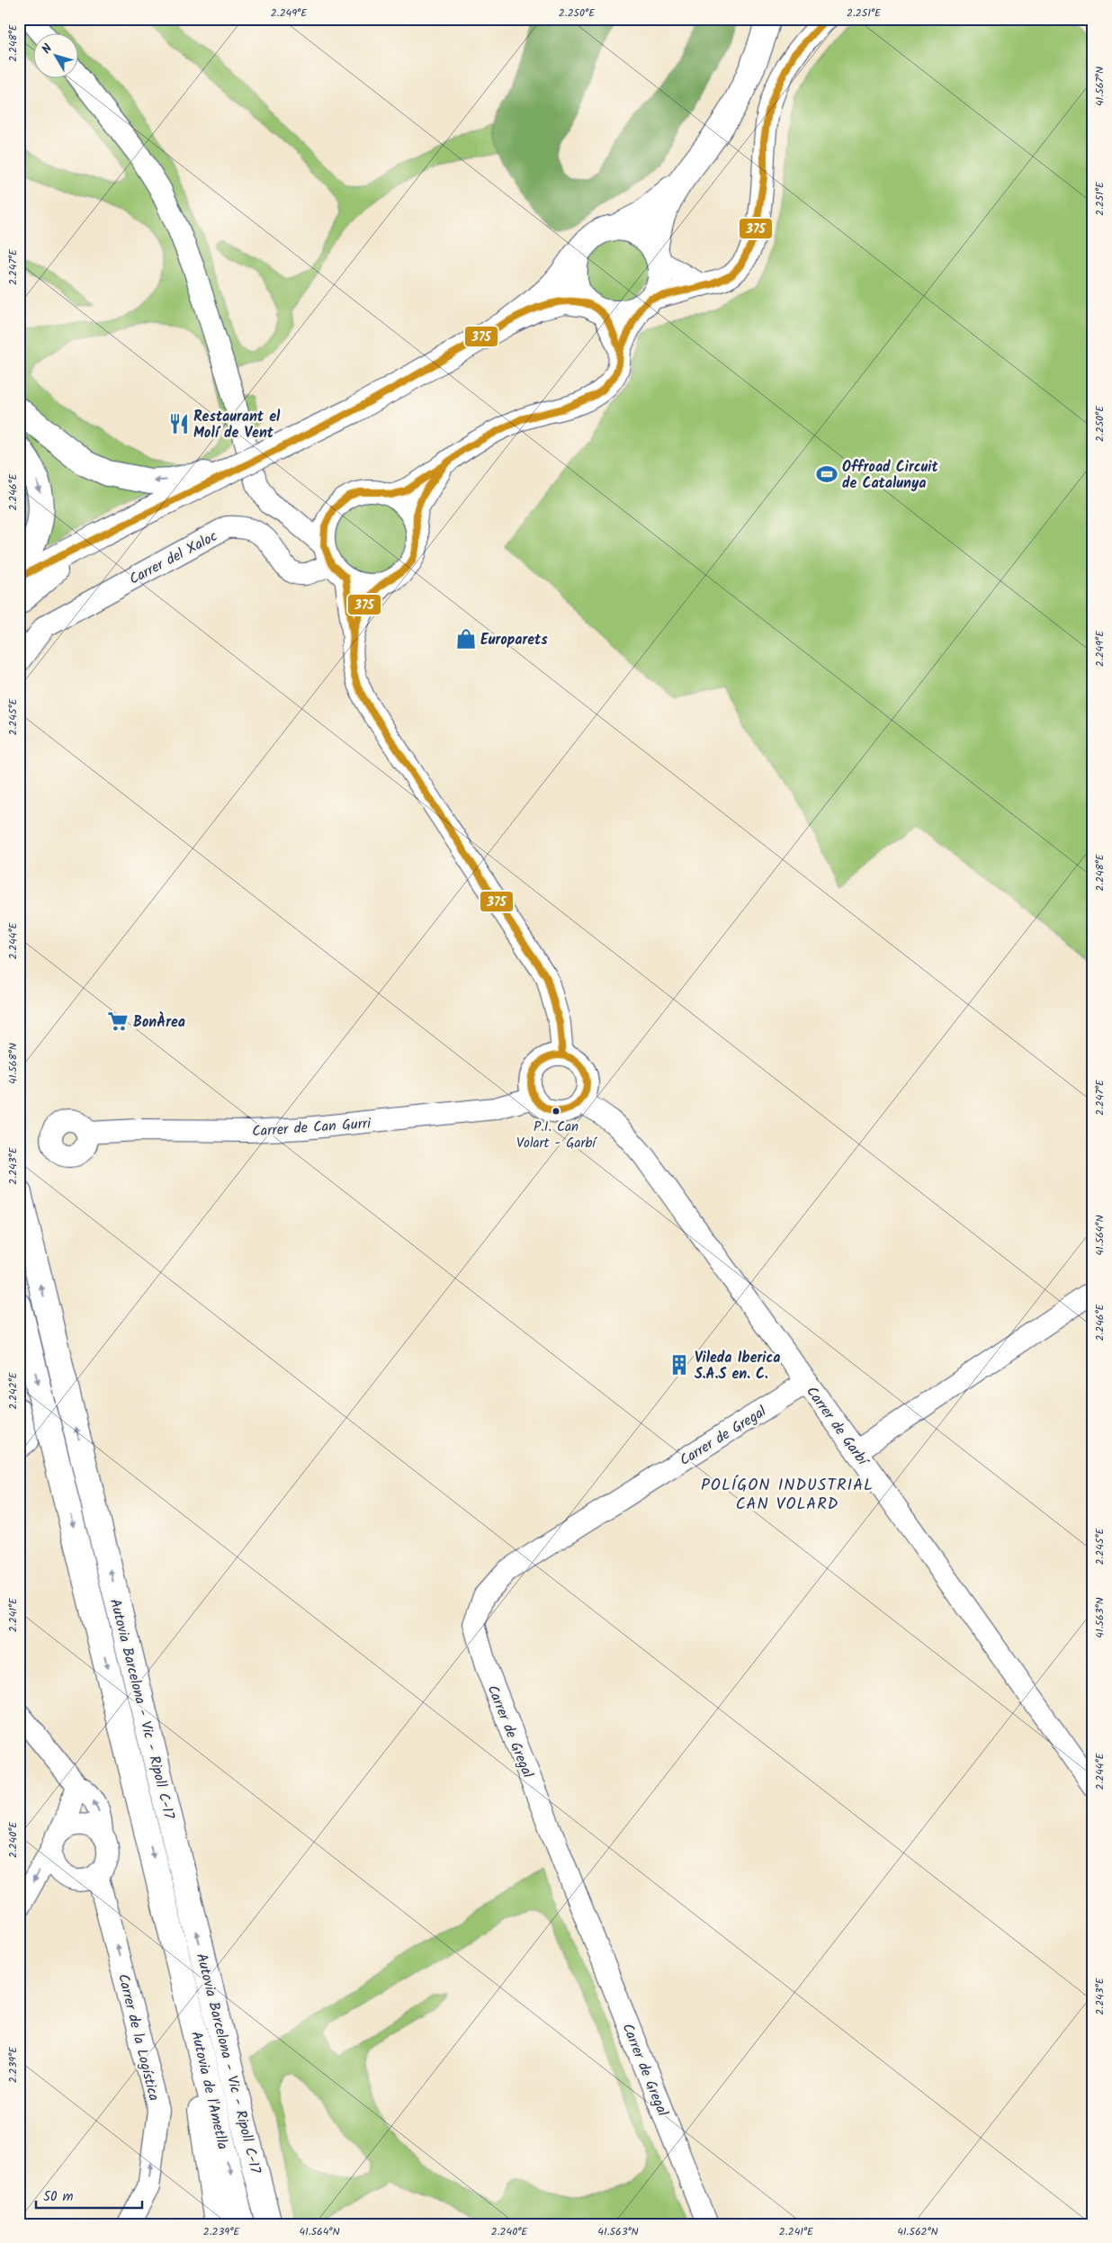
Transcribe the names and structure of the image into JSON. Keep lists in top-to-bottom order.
{
  "streets": {
    "highway": ["Autovia Barcelona - Vic - Ripoll C-17", "Autovia de l'Ametlla"],
    "street": [
      "Carrer del Xaloc",
      "Carrer de Can Gurri",
      "Carrer de Garbí",
      "Carrer de Gregal",
      "Carrer de la Logística"
    ]
  },
  "crossings": [
    ["Carrer de Can Gurri", "Carrer de Garbí"],
    ["Carrer de Garbí", "Carrer de Gregal"],
    ["Autovia Barcelona - Vic - Ripoll C-17", "Autovia de l'Ametlla"]
  ],
  "one_way": ["Carrer de la Logística"],
  "districts": ["POLÍGON INDUSTRIAL CAN VOLARD"],
  "places": {
    "restaurant": ["Restaurant el Molí de Vent"],
    "sports": ["Offroad Circuit de Catalunya"],
    "shop": ["Europarets"],
    "supermarket": ["BonÀrea"],
    "other": ["P.I. Can Volart - Garbí"],
    "building": ["Vileda Iberica S.A.S en. C."]
  },
  "lines": ["transit line 375"],
  "scale_bar": "50 m",
  "north": "top left",
  "coordinates": [
    "2.249°E",
    "2.250°E",
    "2.251°E",
    "2.248°E",
    "41.567°N",
    "2.247°E",
    "2.246°E",
    "2.245°E",
    "2.244°E",
    "41.568°N",
    "2.243°E",
    "41.564°N",
    "2.242°E",
    "2.241°E",
    "41.563°N",
    "2.240°E",
    "2.239°E",
    "41.562°N"
  ]
}
